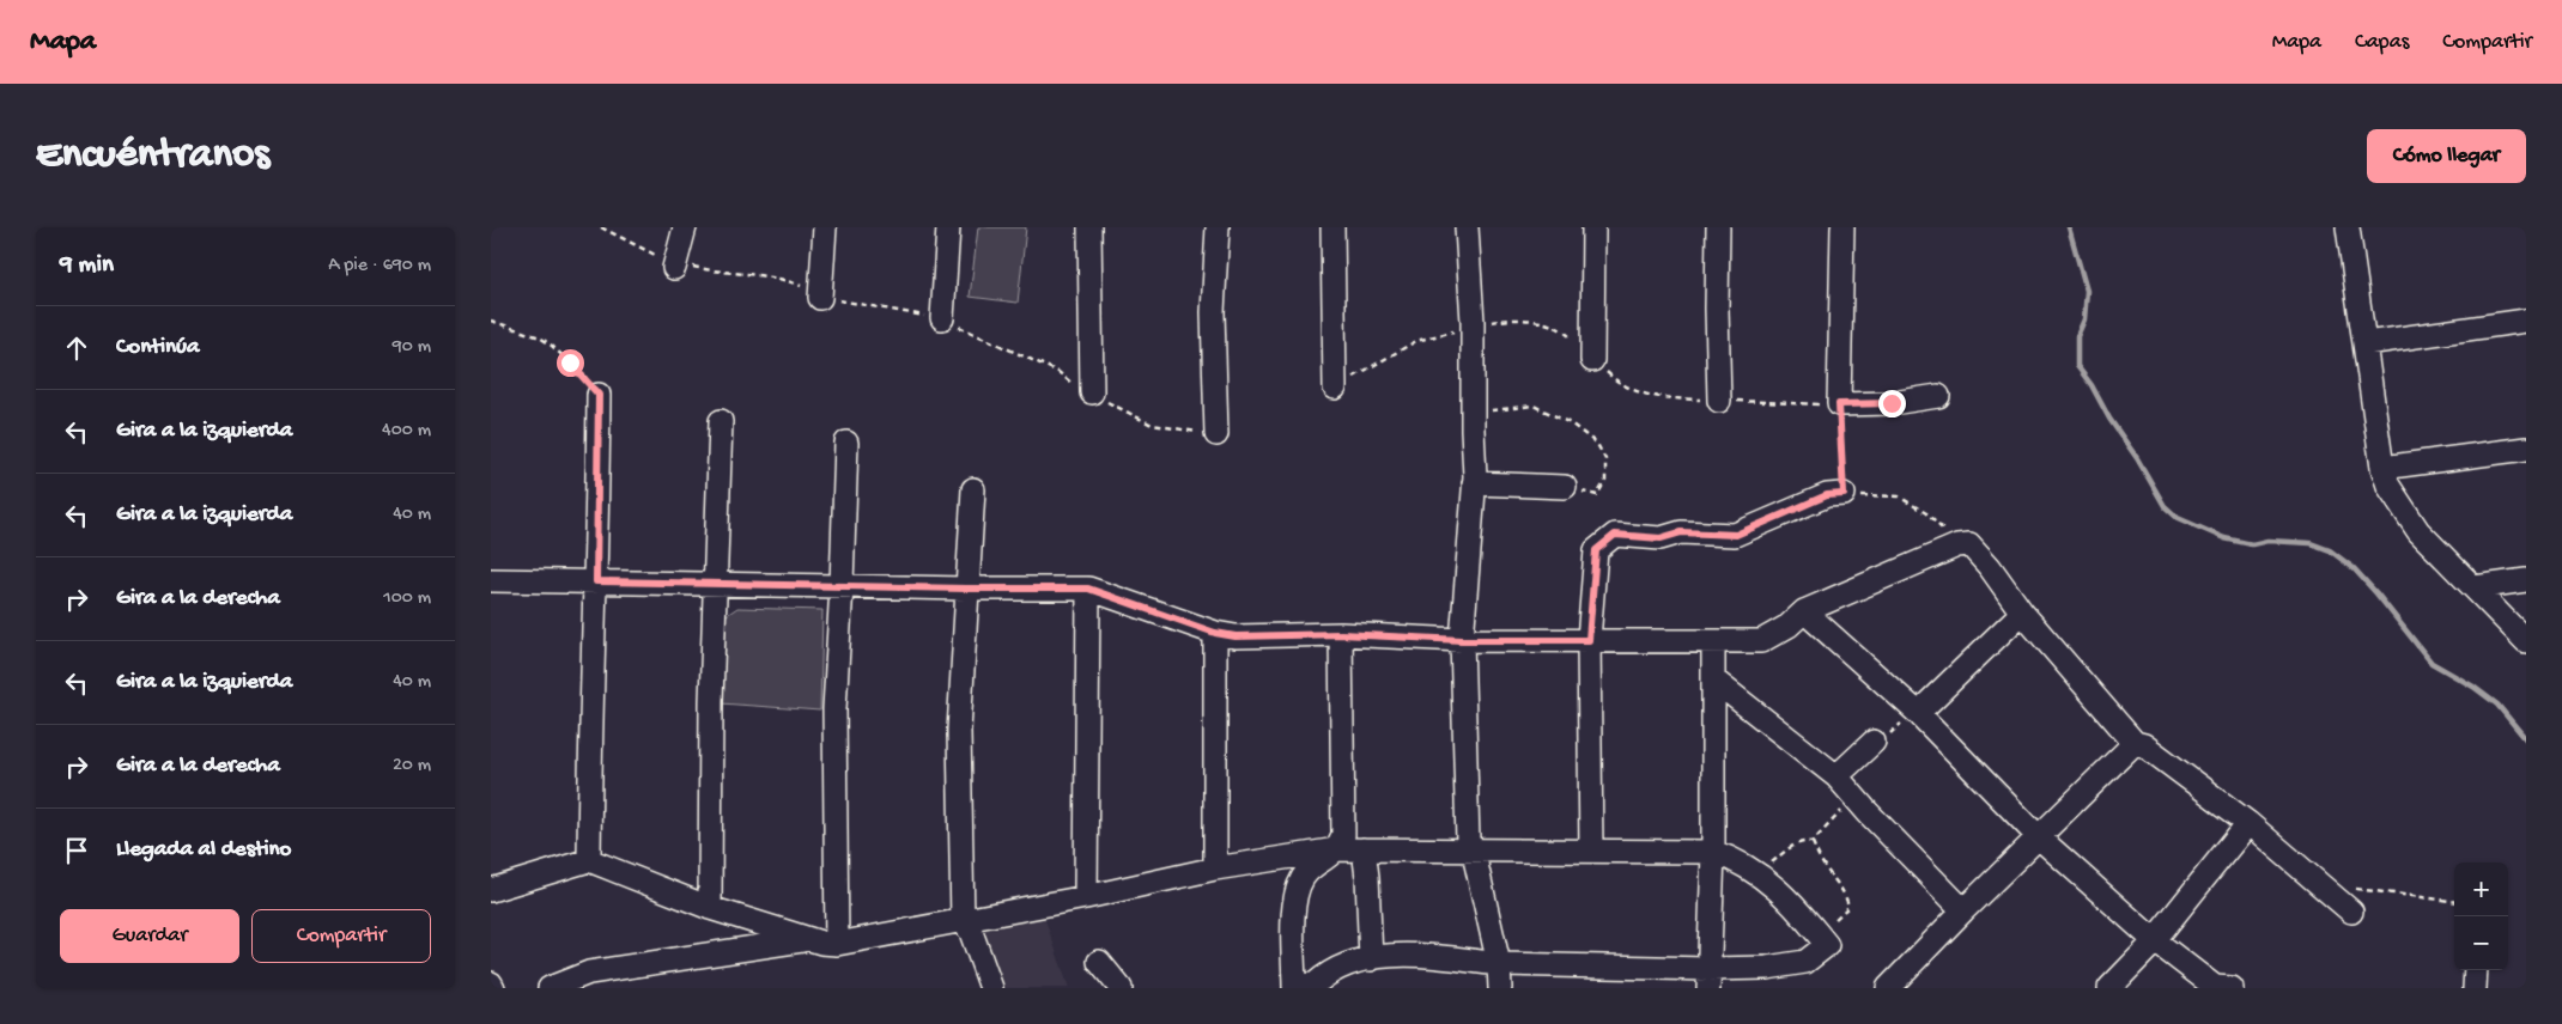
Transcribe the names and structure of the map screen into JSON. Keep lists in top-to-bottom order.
{
  "page": {
    "header": "Mapa",
    "nav": ["Mapa", "Capas", "Compartir"],
    "buttons": [
      "Cómo llegar",
      ["Guardar", "Compartir"]
    ],
    "title": "Encuéntranos",
    "heading": ["9 min", "A pie · 690 m"],
    "list": [
      ["Continúa", "90 m"],
      ["Gira a la izquierda", "400 m"],
      ["Gira a la izquierda", "40 m"],
      ["Gira a la derecha", "100 m"],
      ["Gira a la izquierda", "40 m"],
      ["Gira a la derecha", "20 m"],
      "Llegada al destino"
    ],
    "map_buttons": ["+", "−"]
  }
}
